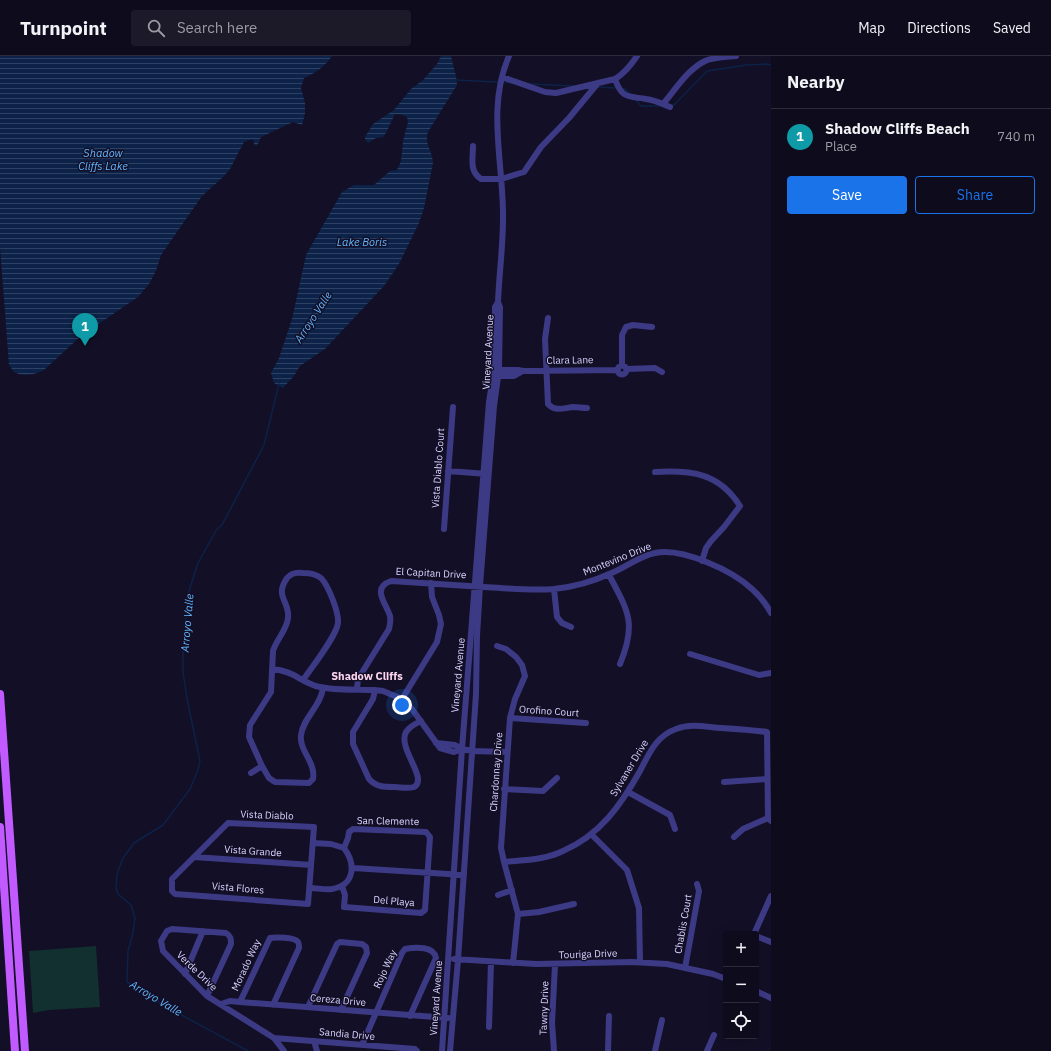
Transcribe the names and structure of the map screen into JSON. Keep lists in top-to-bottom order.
{
  "streets": {
    "street": [
      "Vineyard Avenue",
      "Clara Lane",
      "Vista Diablo Court",
      "Montevino Drive",
      "El Capitan Drive",
      "Orofino Court",
      "Sylvaner Drive",
      "Chardonnay Drive",
      "Vista Diablo",
      "San Clemente",
      "Vista Grande",
      "Vista Flores",
      "Del Playa",
      "Chablis Court",
      "Touriga Drive",
      "Morado Way",
      "Rojo Way",
      "Verde Drive",
      "Cereza Drive",
      "Tawny Drive",
      "Sandia Drive"
    ]
  },
  "crossings": [
    ["Vineyard Avenue", "Clara Lane"],
    ["Vineyard Avenue", "Montevino Drive"],
    ["Vineyard Avenue", "El Capitan Drive"],
    ["Vineyard Avenue", "Touriga Drive"],
    ["Vineyard Avenue", "Cereza Drive"],
    ["Montevino Drive", "El Capitan Drive"],
    ["Orofino Court", "Chardonnay Drive"],
    ["Sylvaner Drive", "Chardonnay Drive"],
    ["Chardonnay Drive", "Touriga Drive"],
    ["Vista Diablo", "San Clemente"],
    ["Vista Diablo", "Vista Grande"],
    ["Vista Diablo", "Vista Flores"],
    ["Vista Diablo", "Del Playa"],
    ["San Clemente", "Vista Grande"],
    ["San Clemente", "Vista Flores"],
    ["San Clemente", "Del Playa"],
    ["Vista Grande", "Vista Flores"],
    ["Vista Grande", "Del Playa"],
    ["Vista Flores", "Del Playa"],
    ["Chablis Court", "Touriga Drive"],
    ["Touriga Drive", "Tawny Drive"],
    ["Morado Way", "Cereza Drive"],
    ["Rojo Way", "Cereza Drive"],
    ["Rojo Way", "Sandia Drive"],
    ["Verde Drive", "Cereza Drive"],
    ["Verde Drive", "Sandia Drive"]
  ],
  "districts": ["Shadow Cliffs"],
  "water": ["Shadow Cliffs Lake", "Lake Boris", "Arroyo Valle"],
  "page": {
    "header": "Turnpoint",
    "search": "Search here",
    "nav": ["Map", "Directions", "Saved"],
    "heading": "Nearby",
    "list": [
      {
        "mark": "1",
        "name": "Shadow Cliffs Beach",
        "note": "Place",
        "value": "740 m"
      }
    ],
    "buttons": ["Save", "Share"],
    "pins": "1",
    "map_buttons": ["+", "−"]
  }
}
